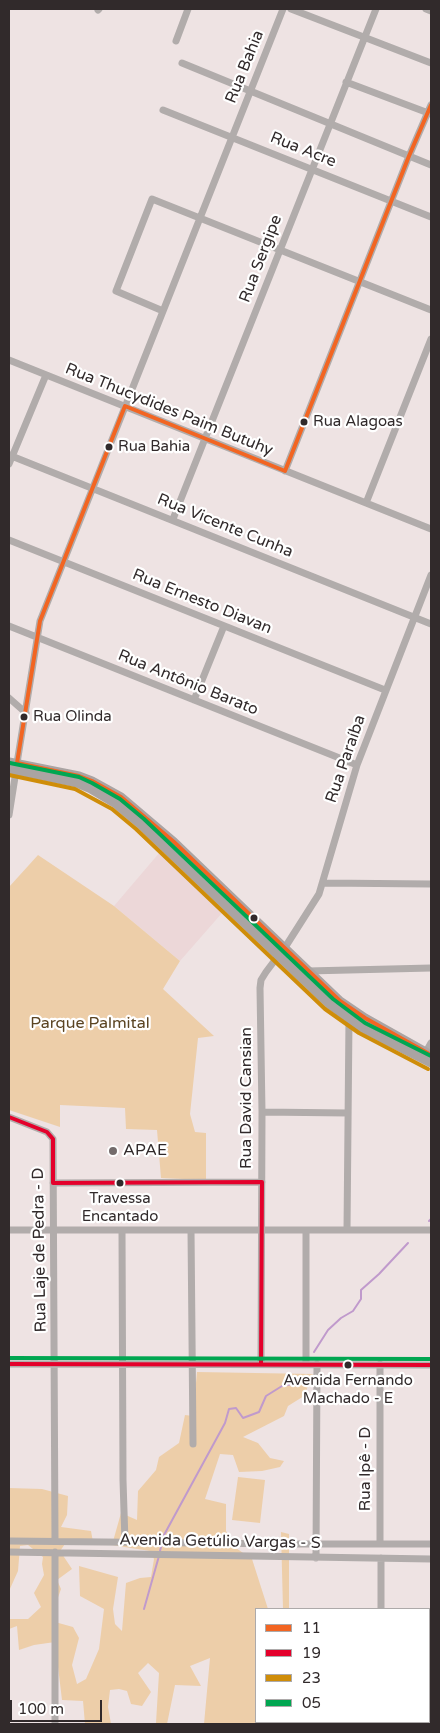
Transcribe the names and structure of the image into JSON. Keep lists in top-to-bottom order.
{
  "streets": {
    "street": [
      "Rua Bahia",
      "Rua Acre",
      "Rua Sergipe",
      "Rua Thucydides Paim Butuhy",
      "Rua Vicente Cunha",
      "Rua Ernesto Diavan",
      "Rua Antônio Barato",
      "Rua Paraíba",
      "Rua David Cansian",
      "Rua Laje de Pedra - D",
      "Rua Ipê - D",
      "Avenida Getúlio Vargas - S"
    ]
  },
  "crossings": [
    ["Rua Bahia", "Rua Acre"],
    ["Rua Bahia", "Rua Thucydides Paim Butuhy"],
    ["Rua Bahia", "Rua Vicente Cunha"],
    ["Rua Bahia", "Rua Ernesto Diavan"],
    ["Rua Bahia", "Rua Antônio Barato"],
    ["Rua Acre", "Rua Sergipe"],
    ["Rua Sergipe", "Rua Thucydides Paim Butuhy"],
    ["Rua Sergipe", "Rua Vicente Cunha"],
    ["Rua Vicente Cunha", "Rua Paraíba"],
    ["Rua Ernesto Diavan", "Rua Paraíba"],
    ["Rua Antônio Barato", "Rua Paraíba"],
    ["Rua Paraíba", "Rua David Cansian"],
    ["Rua Laje de Pedra - D", "Avenida Getúlio Vargas - S"],
    ["Rua Ipê - D", "Avenida Getúlio Vargas - S"]
  ],
  "parks": ["Parque Palmital"],
  "places": [
    "Rua Alagoas",
    "Rua Bahia",
    "Rua Olinda",
    "APAE",
    "Travessa Encantado",
    "Avenida Fernando Machado - E"
  ],
  "lines": [
    "transit line 11",
    "transit line 05",
    "transit line 23",
    "transit line 19"
  ],
  "legend": [
    "11",
    "19",
    "23",
    "05"
  ],
  "scale_bar": "100 m"
}
